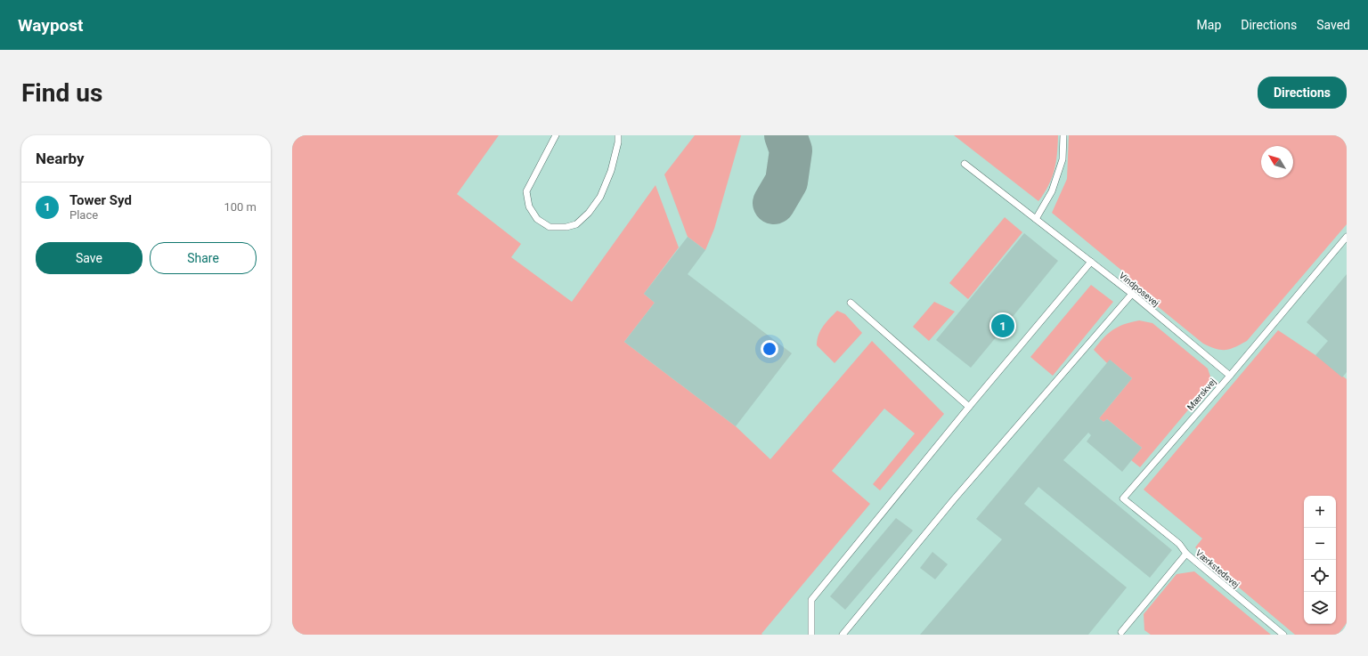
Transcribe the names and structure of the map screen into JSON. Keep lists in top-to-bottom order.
{
  "streets": {
    "lane": ["Vindposevej", "Mærskvej", "Værkstedsvej"]
  },
  "crossings": [
    ["Vindposevej", "Mærskvej"],
    ["Mærskvej", "Værkstedsvej"]
  ],
  "north": "top left",
  "page": {
    "header": "Waypost",
    "nav": ["Map", "Directions", "Saved"],
    "buttons": [
      "Directions",
      ["Save", "Share"]
    ],
    "title": "Find us",
    "heading": "Nearby",
    "list": [
      {
        "mark": "1",
        "name": "Tower Syd",
        "note": "Place",
        "value": "100 m"
      }
    ],
    "pins": "1",
    "map_buttons": ["+", "−"]
  }
}
